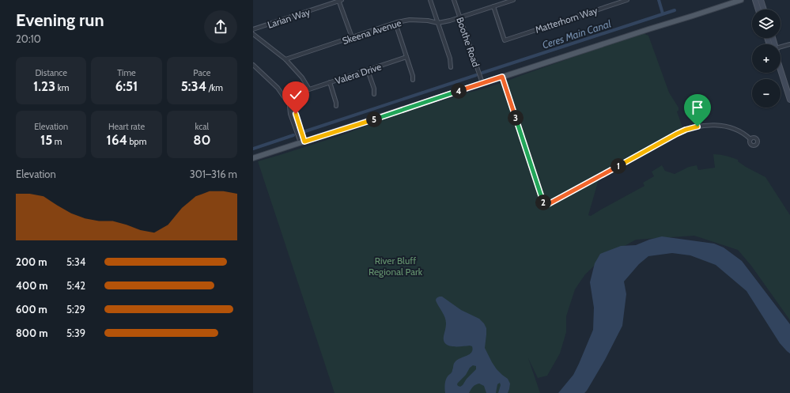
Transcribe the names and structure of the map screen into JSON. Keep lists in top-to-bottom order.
{
  "streets": {
    "street": [
      "Larian Way",
      "Matterhorn Way",
      "Skeena Avenue",
      "Boothe Road",
      "Valera Drive"
    ]
  },
  "crossings": [
    ["Matterhorn Way", "Skeena Avenue"],
    ["Skeena Avenue", "Boothe Road"],
    ["Skeena Avenue", "Valera Drive"]
  ],
  "water": ["Ceres Main Canal"],
  "parks": ["River Bluff Regional Park"],
  "page": {
    "heading": ["Evening run", "20:10"],
    "map_buttons": ["+", "−"],
    "stats": [
      ["Distance", "1.23 km"],
      ["Time", "6:51"],
      ["Pace", "5:34 /km"],
      ["Elevation", "15 m"],
      ["Heart rate", "164 bpm"],
      ["kcal", "80"]
    ],
    "pins": [
      "4",
      "3",
      "5",
      "1",
      "2"
    ],
    "chart": ["Elevation", "301–316 m"],
    "list": [
      {
        "name": "200 m",
        "note": "5:34"
      },
      {
        "name": "400 m",
        "note": "5:42"
      },
      {
        "name": "600 m",
        "note": "5:29"
      },
      {
        "name": "800 m",
        "note": "5:39"
      }
    ]
  }
}
